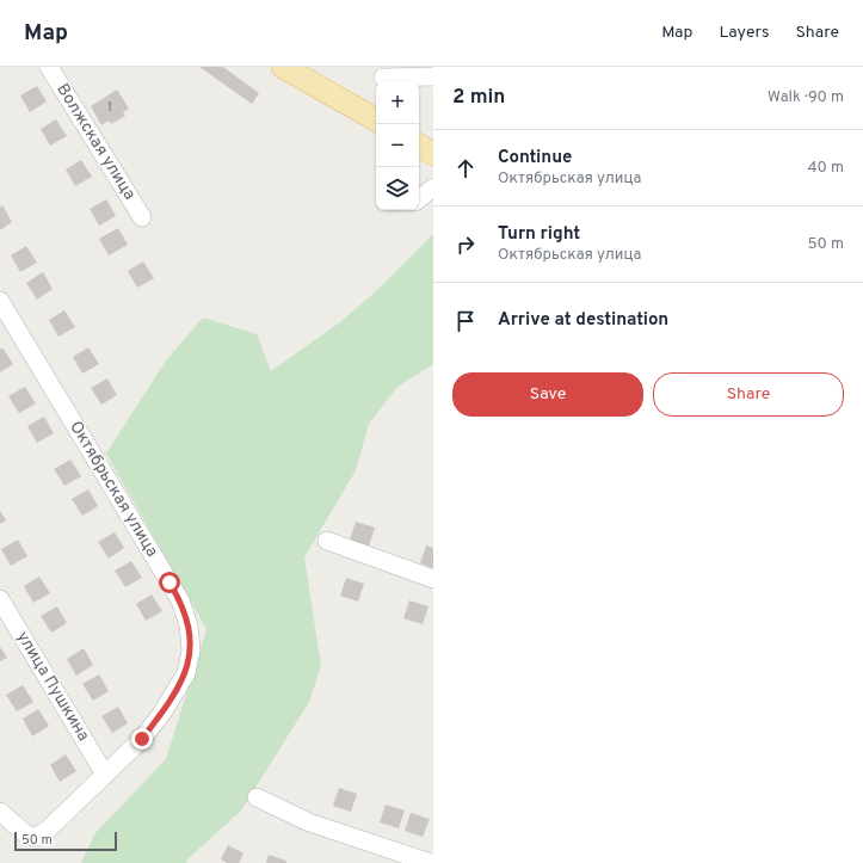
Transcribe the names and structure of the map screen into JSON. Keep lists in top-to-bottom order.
{
  "streets": {
    "street": ["Волжская улица", "Октябрьская улица", "улица Пушкина"]
  },
  "crossings": [
    ["Октябрьская улица", "улица Пушкина"]
  ],
  "house_numbers": ["1"],
  "scale_bar": "50 m",
  "page": {
    "header": "Map",
    "nav": ["Map", "Layers", "Share"],
    "heading": ["2 min", "Walk · 90 m"],
    "map_buttons": ["+", "−"],
    "list": [
      ["Continue", "Октябрьская улица", "40 m"],
      ["Turn right", "Октябрьская улица", "50 m"],
      "Arrive at destination"
    ],
    "buttons": ["Save", "Share"],
    "scale": "50 m"
  }
}
